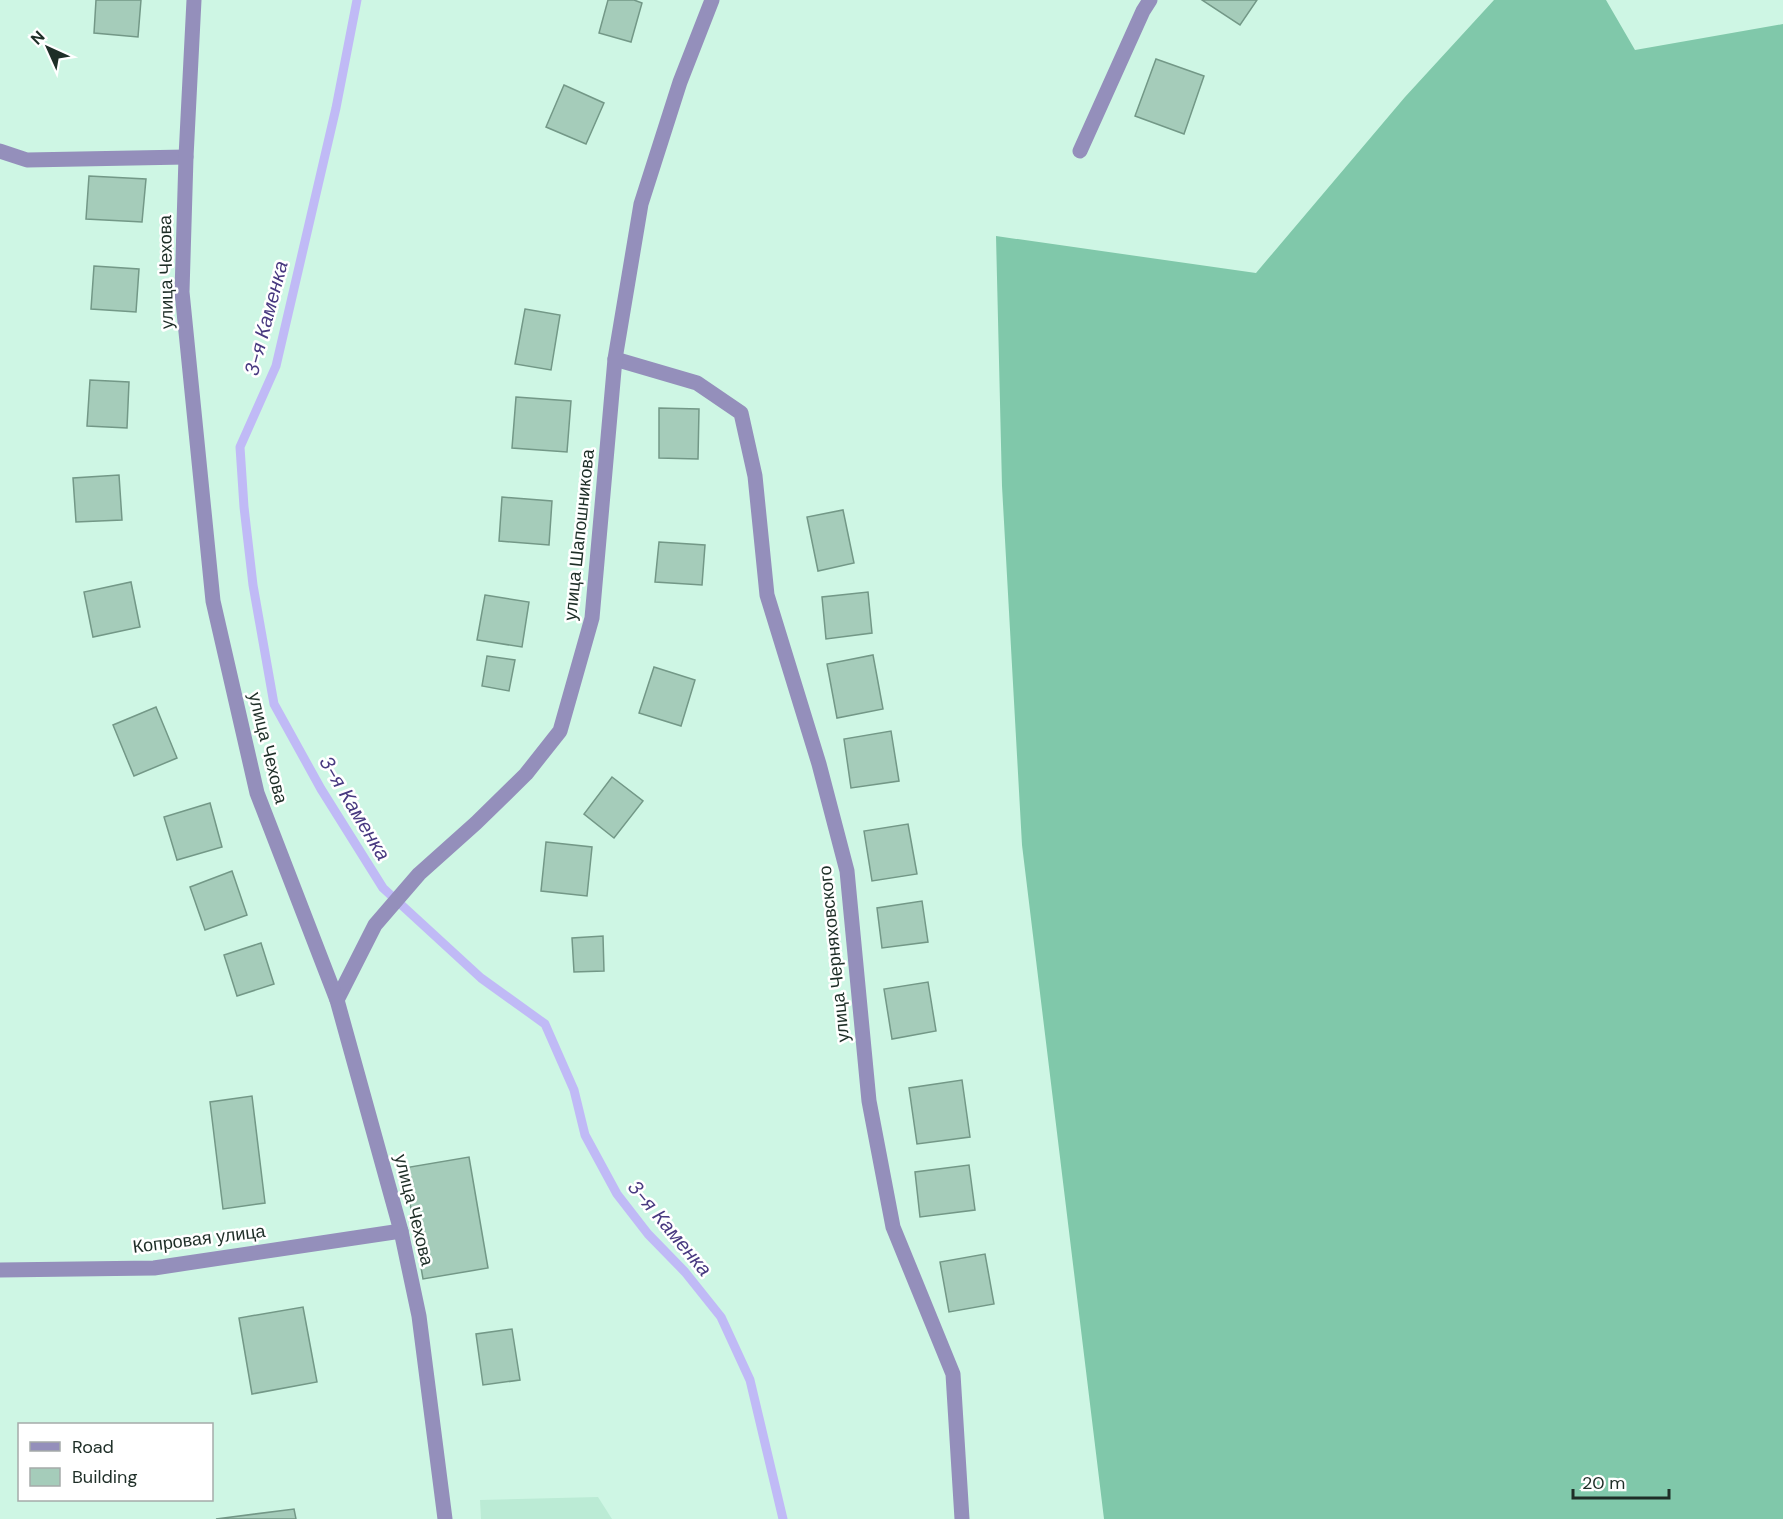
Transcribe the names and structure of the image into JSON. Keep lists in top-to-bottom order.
{
  "streets": {
    "street": [
      "улица Чехова",
      "улица Шапошникова",
      "улица Черняховского",
      "Копровая улица"
    ]
  },
  "crossings": [
    ["улица Чехова", "улица Шапошникова"],
    ["улица Чехова", "Копровая улица"],
    ["улица Шапошникова", "улица Черняховского"]
  ],
  "water": ["3-я Каменка"],
  "legend": ["Road", "Building"],
  "scale_bar": "20 m",
  "north": "top left"
}
